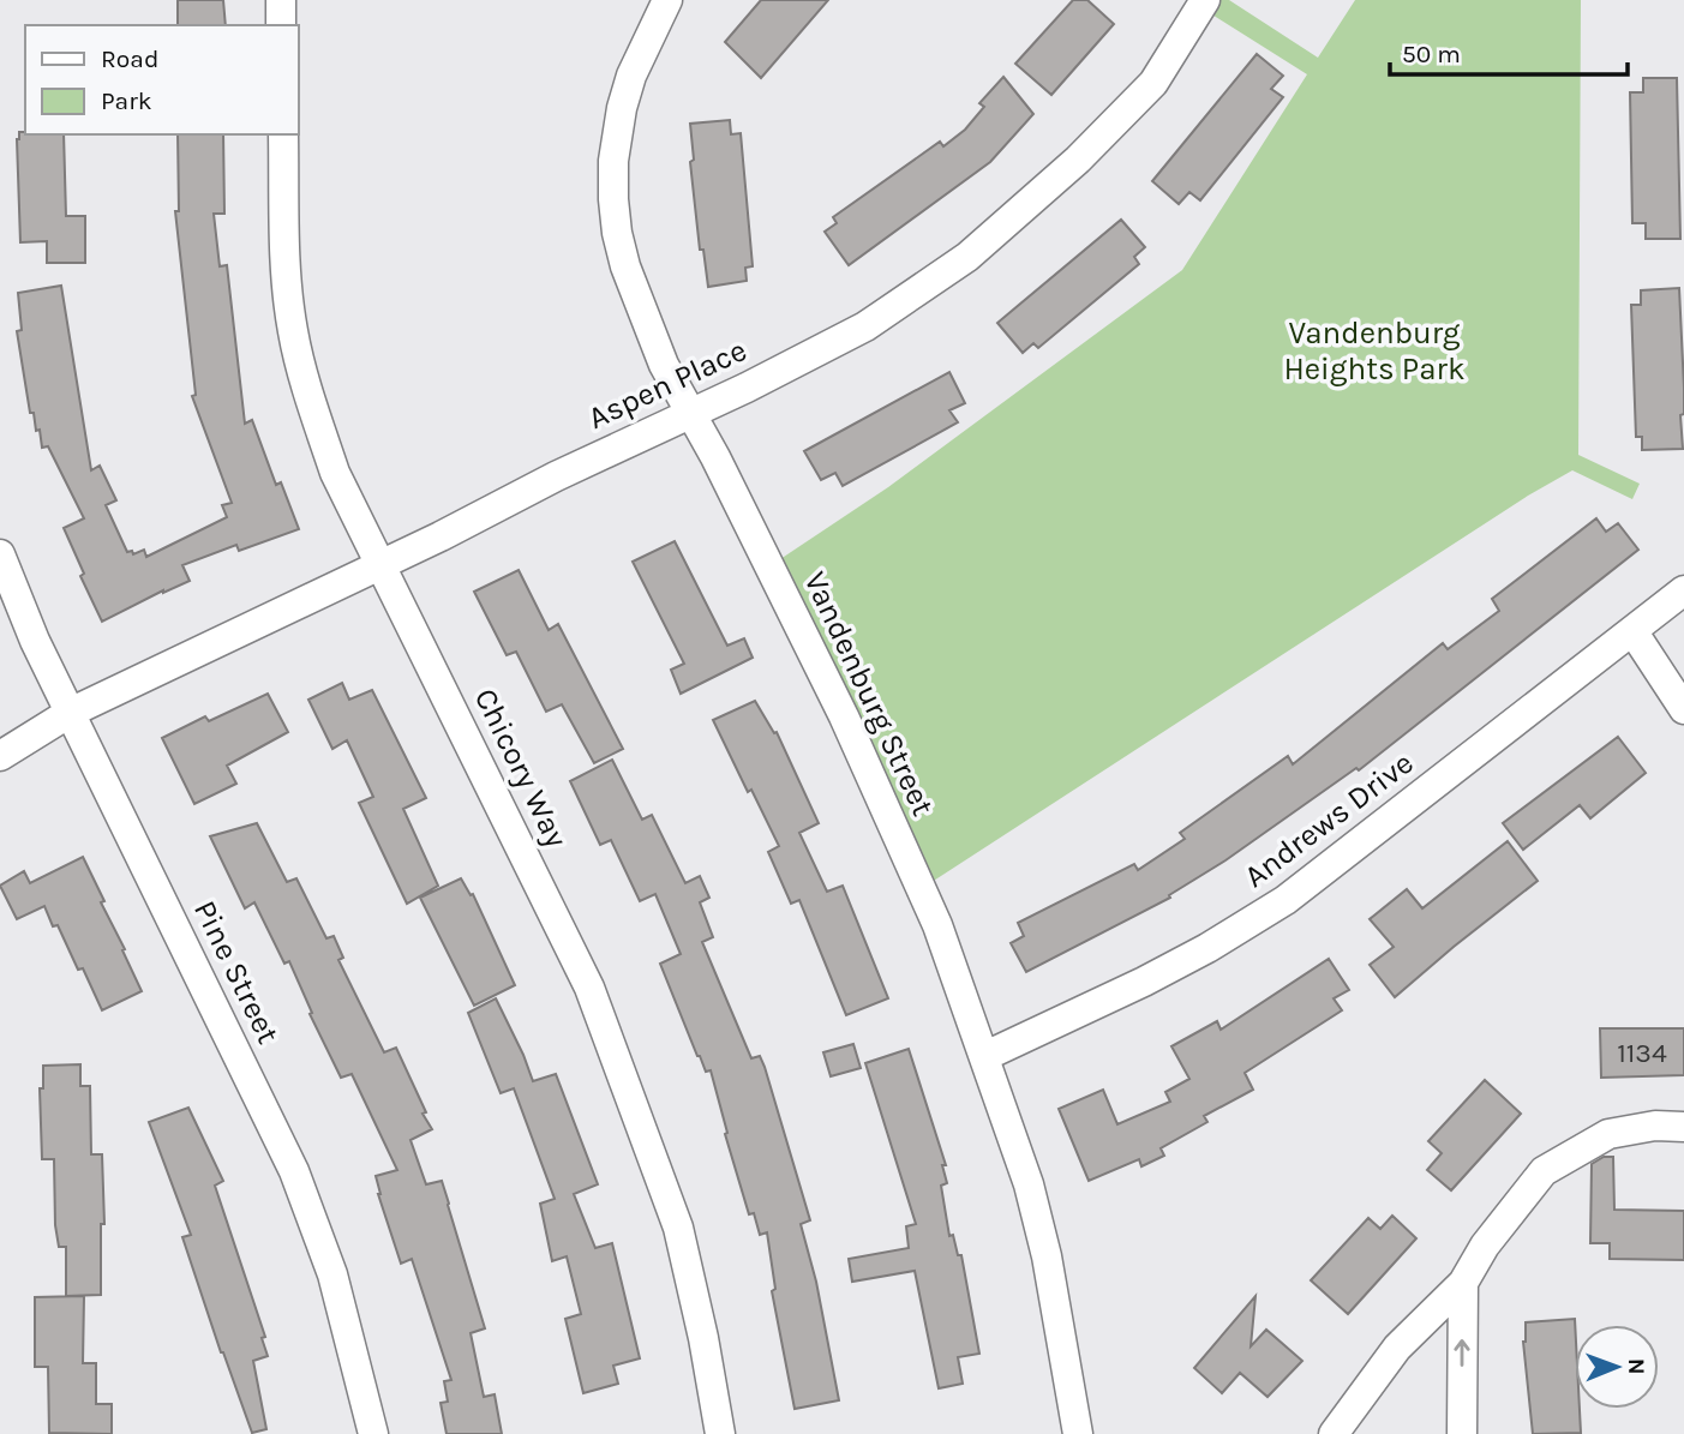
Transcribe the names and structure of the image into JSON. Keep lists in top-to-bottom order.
{
  "streets": {
    "street": [
      "Aspen Place",
      "Vandenburg Street",
      "Chicory Way",
      "Andrews Drive",
      "Pine Street"
    ]
  },
  "crossings": [
    ["Aspen Place", "Vandenburg Street"],
    ["Aspen Place", "Chicory Way"],
    ["Aspen Place", "Pine Street"],
    ["Vandenburg Street", "Andrews Drive"]
  ],
  "parks": ["Vandenburg Heights Park"],
  "house_numbers": ["1134"],
  "legend": ["Road", "Park"],
  "scale_bar": "50 m",
  "north": "right"
}
